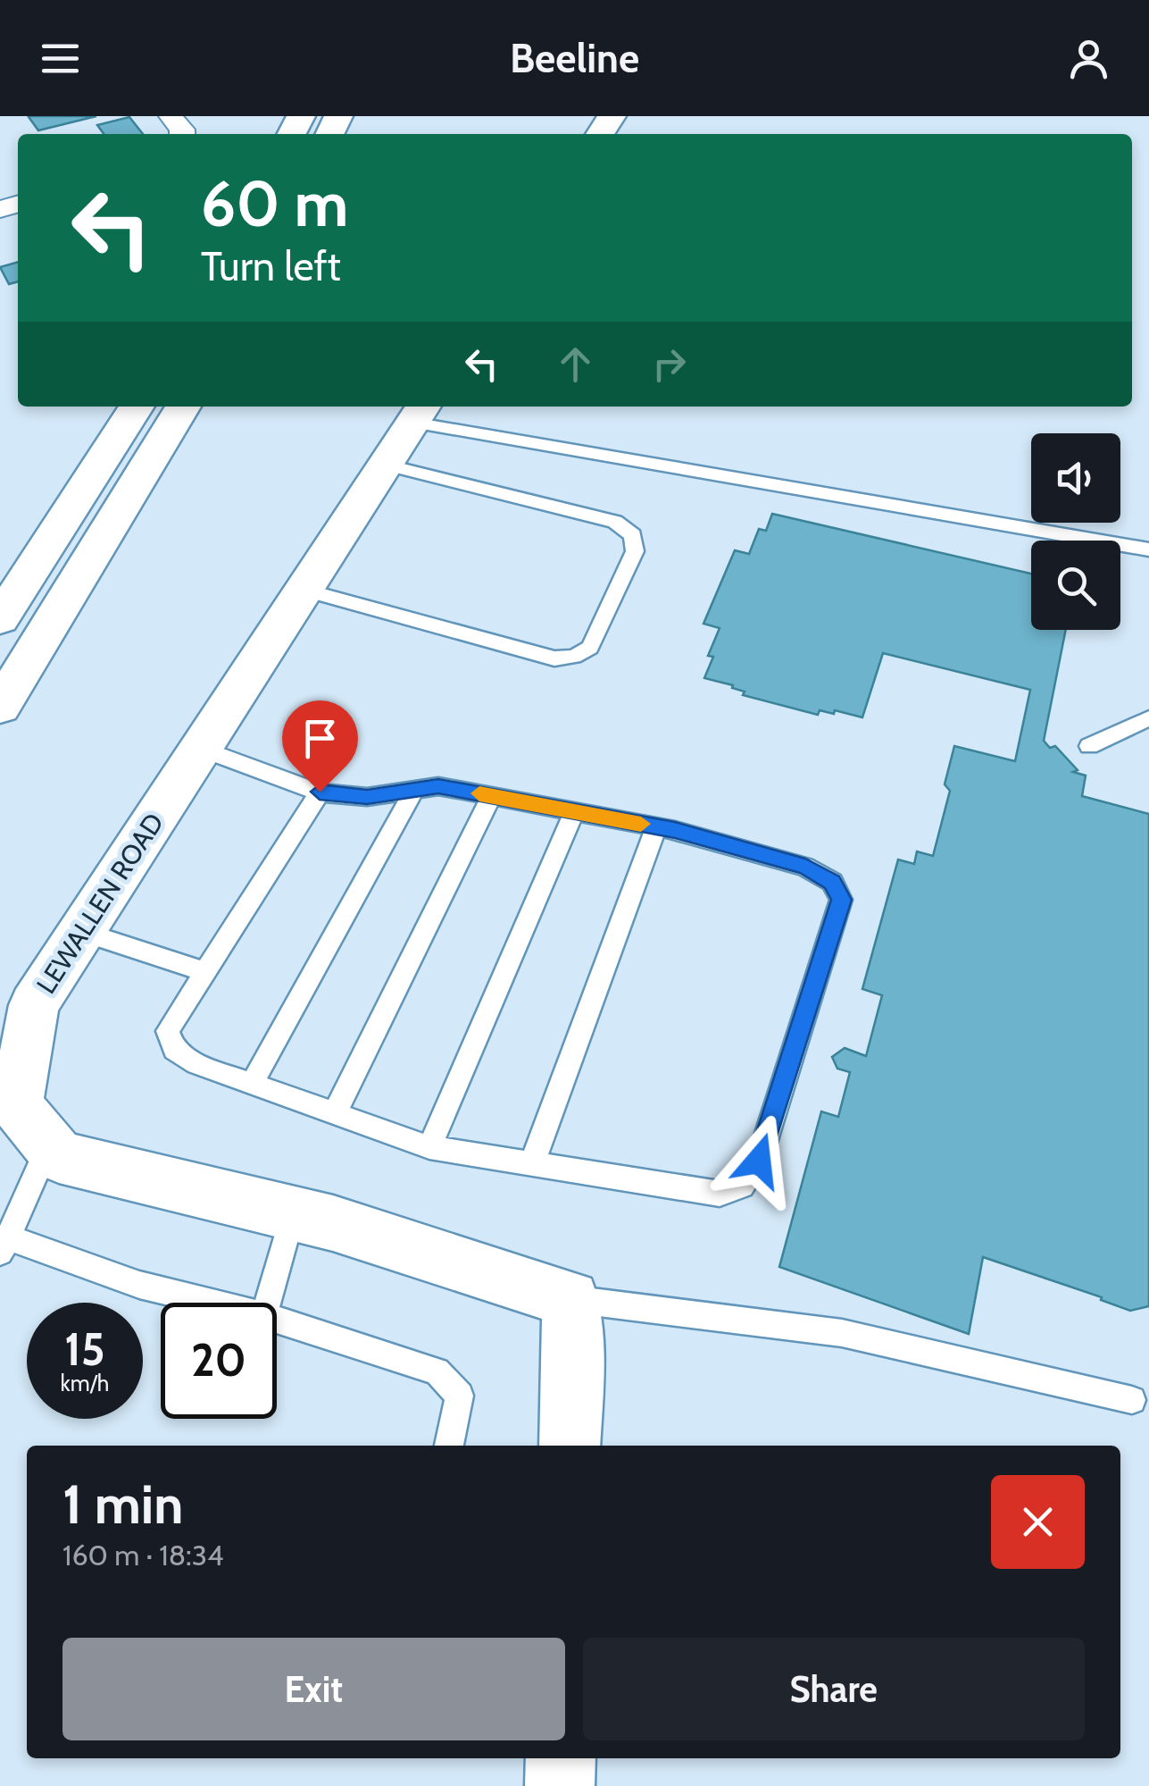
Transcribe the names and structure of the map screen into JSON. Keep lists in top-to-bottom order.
{
  "streets": {
    "main road": ["LEWALLEN ROAD"]
  },
  "page": {
    "header": "Beeline",
    "turn": ["60 m", "Turn left"],
    "speed": "15 km/h",
    "limit": "20",
    "heading": ["1 min", "160 m · 18:34"],
    "buttons": ["Exit", "Share"]
  }
}
